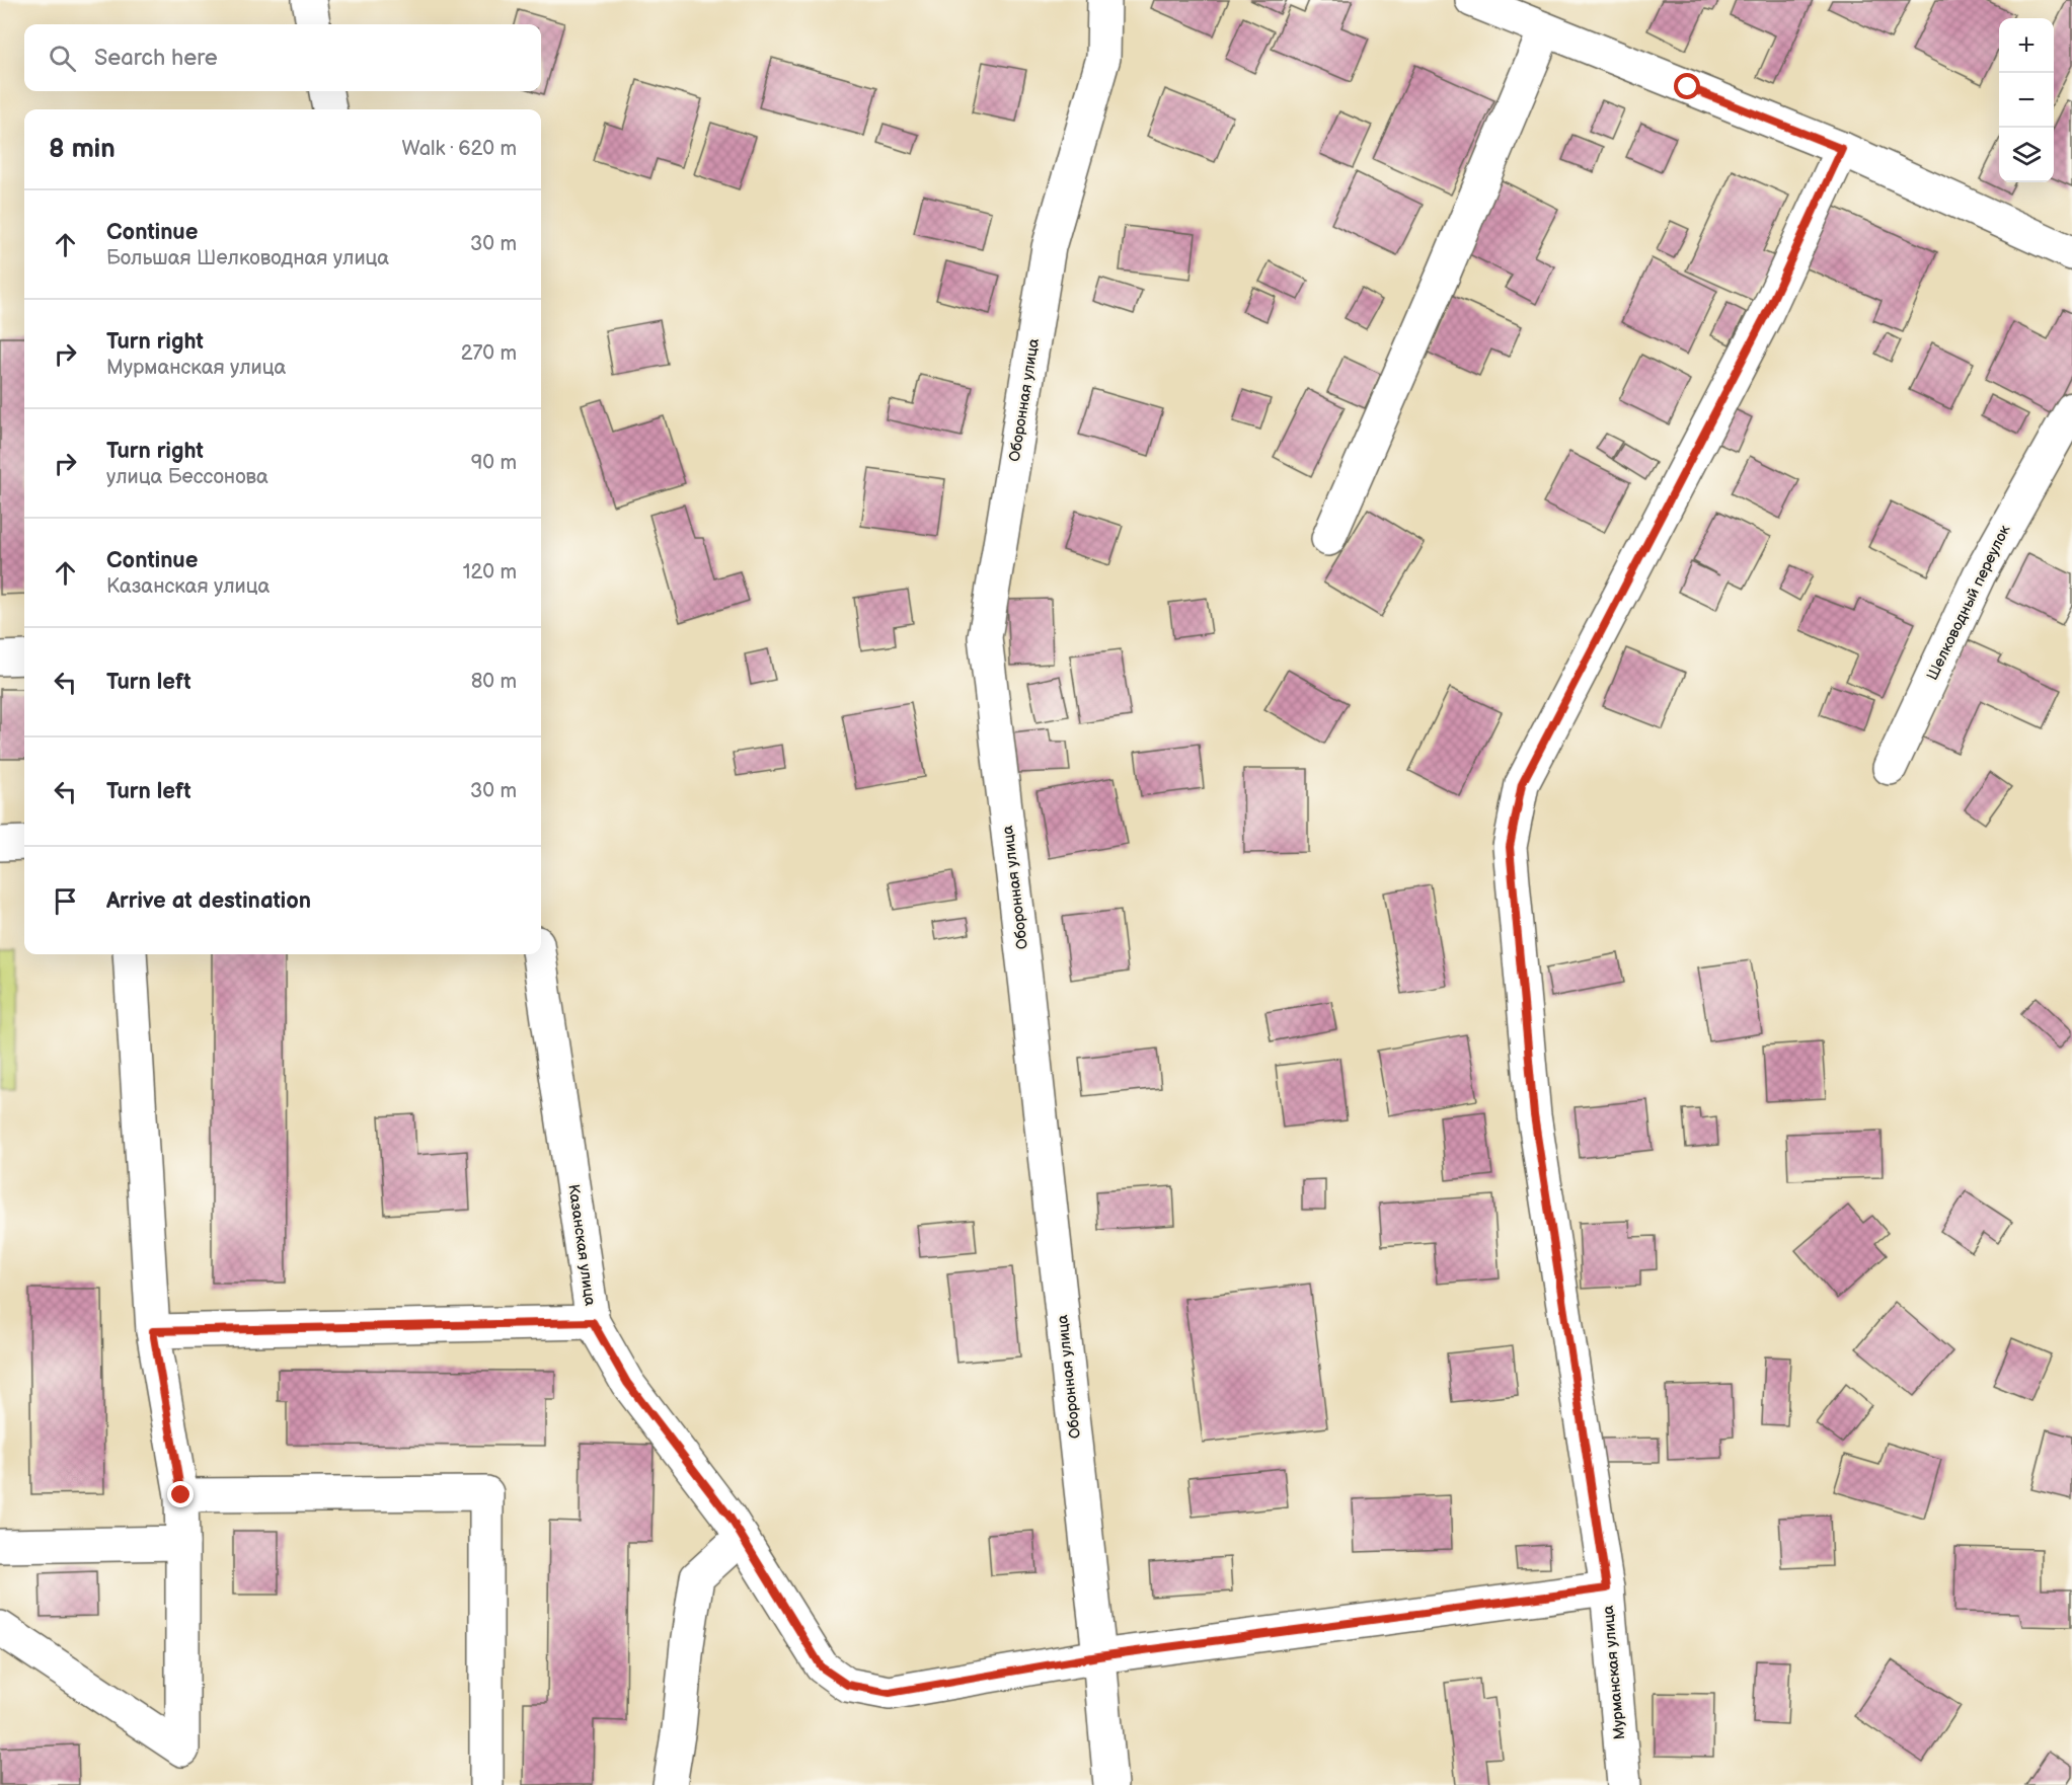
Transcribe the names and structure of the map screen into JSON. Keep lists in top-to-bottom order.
{
  "streets": {
    "street": [
      "Оборонная улица",
      "Шелководный переулок",
      "Казанская улица",
      "Мурманская улица"
    ]
  },
  "crossings": [
    ["Оборонная улица", "Казанская улица"],
    ["Казанская улица", "Мурманская улица"]
  ],
  "page": {
    "map_buttons": ["+", "−"],
    "search": "Search here",
    "heading": ["8 min", "Walk · 620 m"],
    "list": [
      ["Continue", "Большая Шелководная улица", "30 m"],
      ["Turn right", "Мурманская улица", "270 m"],
      ["Turn right", "улица Бессонова", "90 m"],
      ["Continue", "Казанская улица", "120 m"],
      ["Turn left", "80 m"],
      ["Turn left", "30 m"],
      "Arrive at destination"
    ]
  }
}
